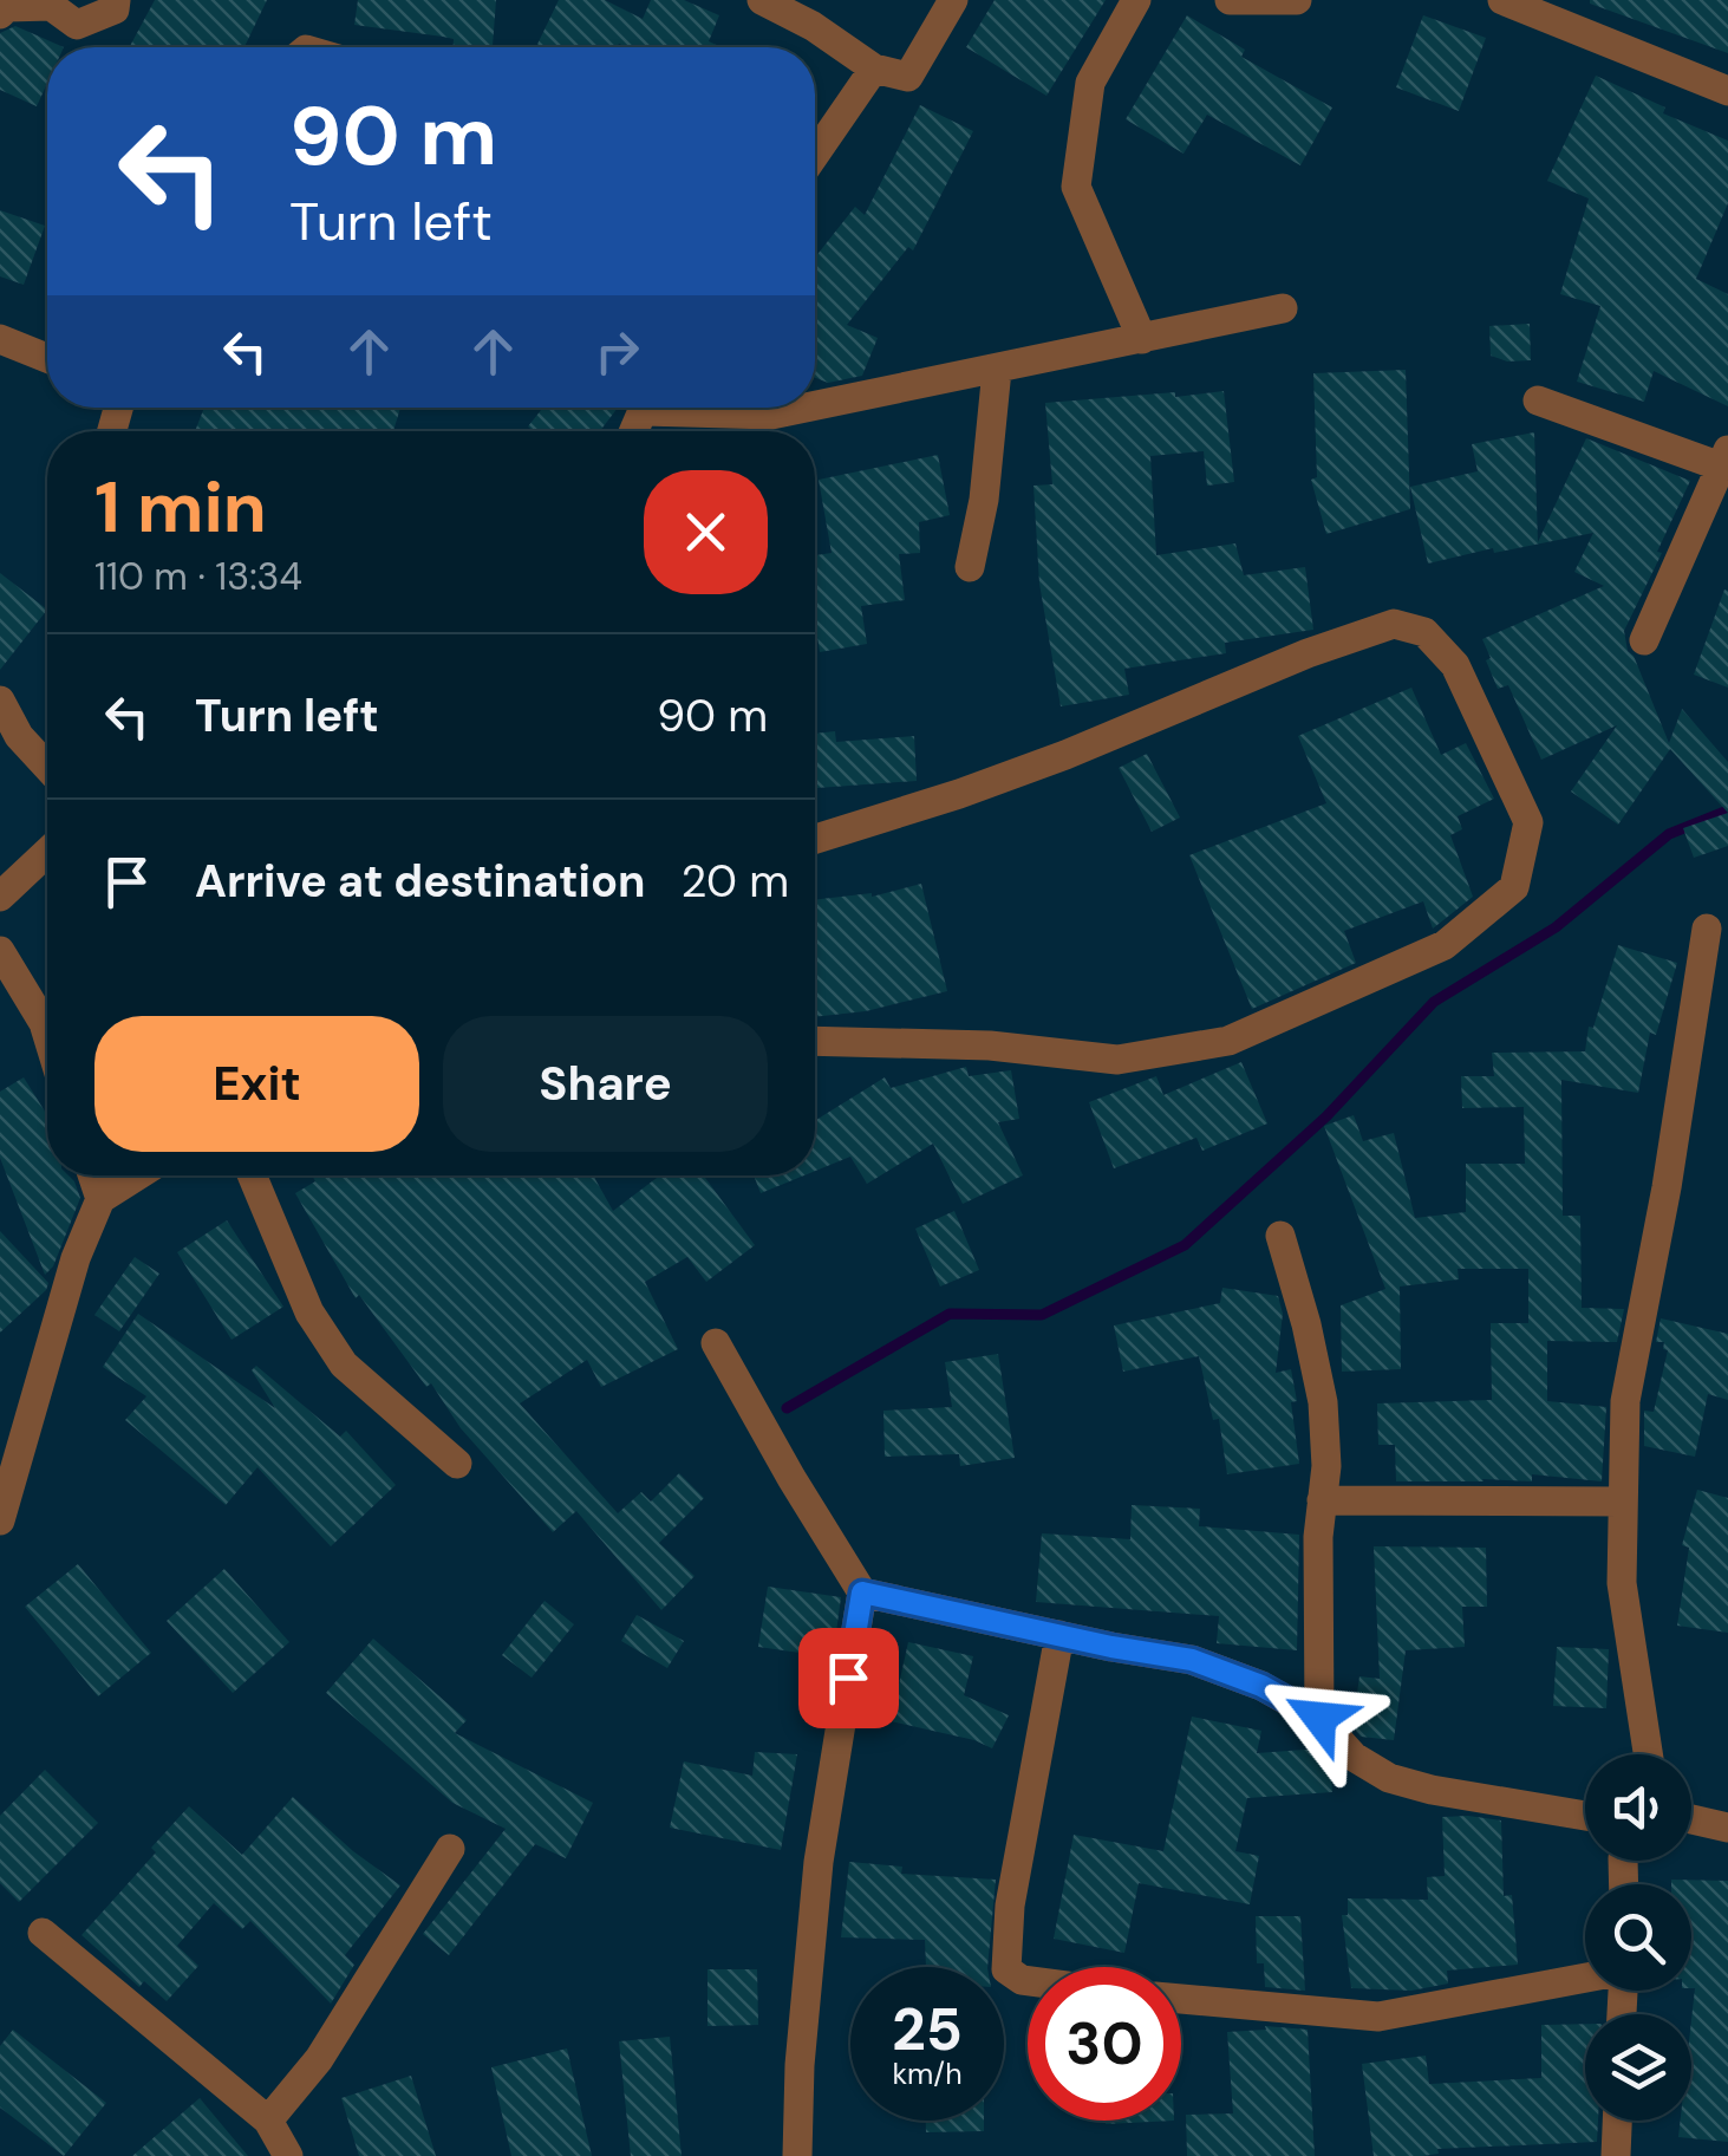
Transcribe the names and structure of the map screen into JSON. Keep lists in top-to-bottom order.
{
  "page": {
    "turn": ["90 m", "Turn left"],
    "heading": ["1 min", "110 m · 13:34"],
    "list": [
      {
        "name": "Turn left",
        "value": "90 m"
      },
      {
        "name": "Arrive at destination",
        "value": "20 m"
      }
    ],
    "buttons": ["Exit", "Share"],
    "speed": "25 km/h",
    "limit": "30"
  }
}
